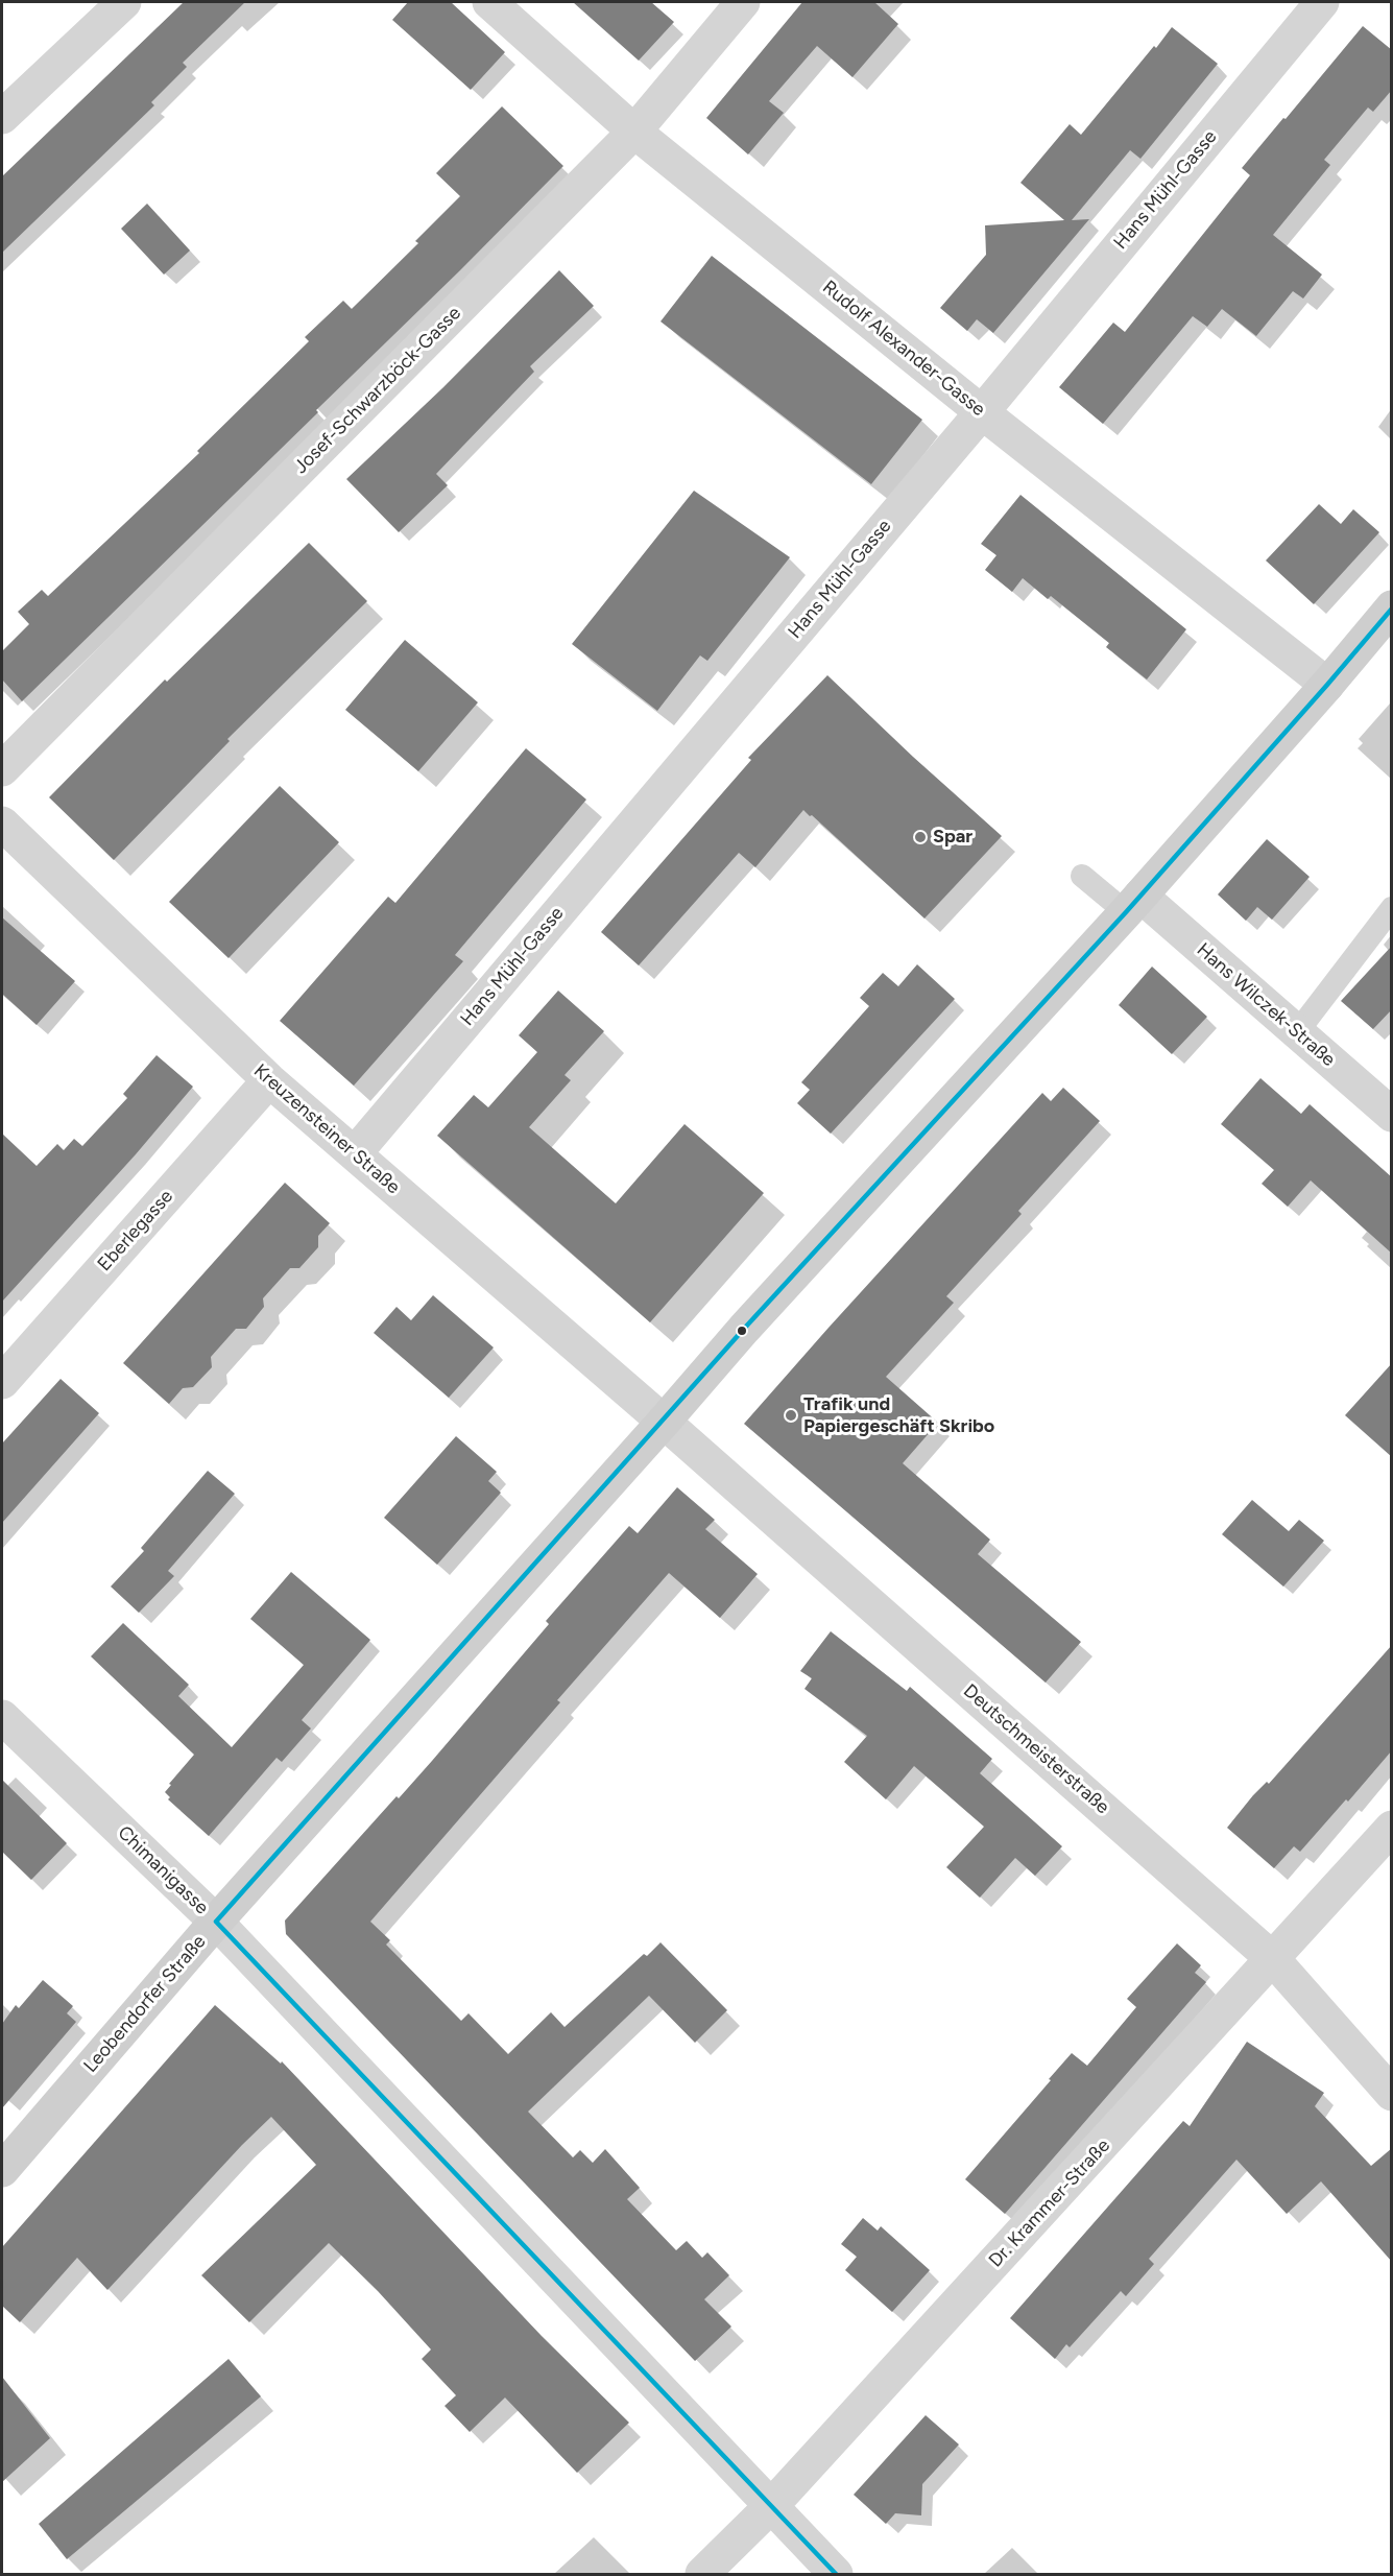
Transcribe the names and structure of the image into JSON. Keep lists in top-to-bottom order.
{
  "streets": {
    "main road": ["Leobendorfer Straße"],
    "street": [
      "Hans Mühl-Gasse",
      "Rudolf Alexander-Gasse",
      "Josef-Schwarzböck-Gasse",
      "Hans Wilczek-Straße",
      "Kreuzensteiner Straße",
      "Eberlegasse",
      "Deutschmeisterstraße",
      "Chimanigasse",
      "Dr. Krammer-Straße"
    ]
  },
  "crossings": [
    ["Hans Mühl-Gasse", "Rudolf Alexander-Gasse"],
    ["Hans Mühl-Gasse", "Kreuzensteiner Straße"],
    ["Rudolf Alexander-Gasse", "Josef-Schwarzböck-Gasse"],
    ["Rudolf Alexander-Gasse", "Leobendorfer Straße"],
    ["Hans Wilczek-Straße", "Leobendorfer Straße"],
    ["Kreuzensteiner Straße", "Eberlegasse"],
    ["Kreuzensteiner Straße", "Deutschmeisterstraße"],
    ["Kreuzensteiner Straße", "Leobendorfer Straße"],
    ["Deutschmeisterstraße", "Leobendorfer Straße"],
    ["Deutschmeisterstraße", "Dr. Krammer-Straße"],
    ["Chimanigasse", "Leobendorfer Straße"],
    ["Chimanigasse", "Dr. Krammer-Straße"]
  ],
  "places": ["Spar", "Trafik und Papiergeschäft Skribo"]
}
